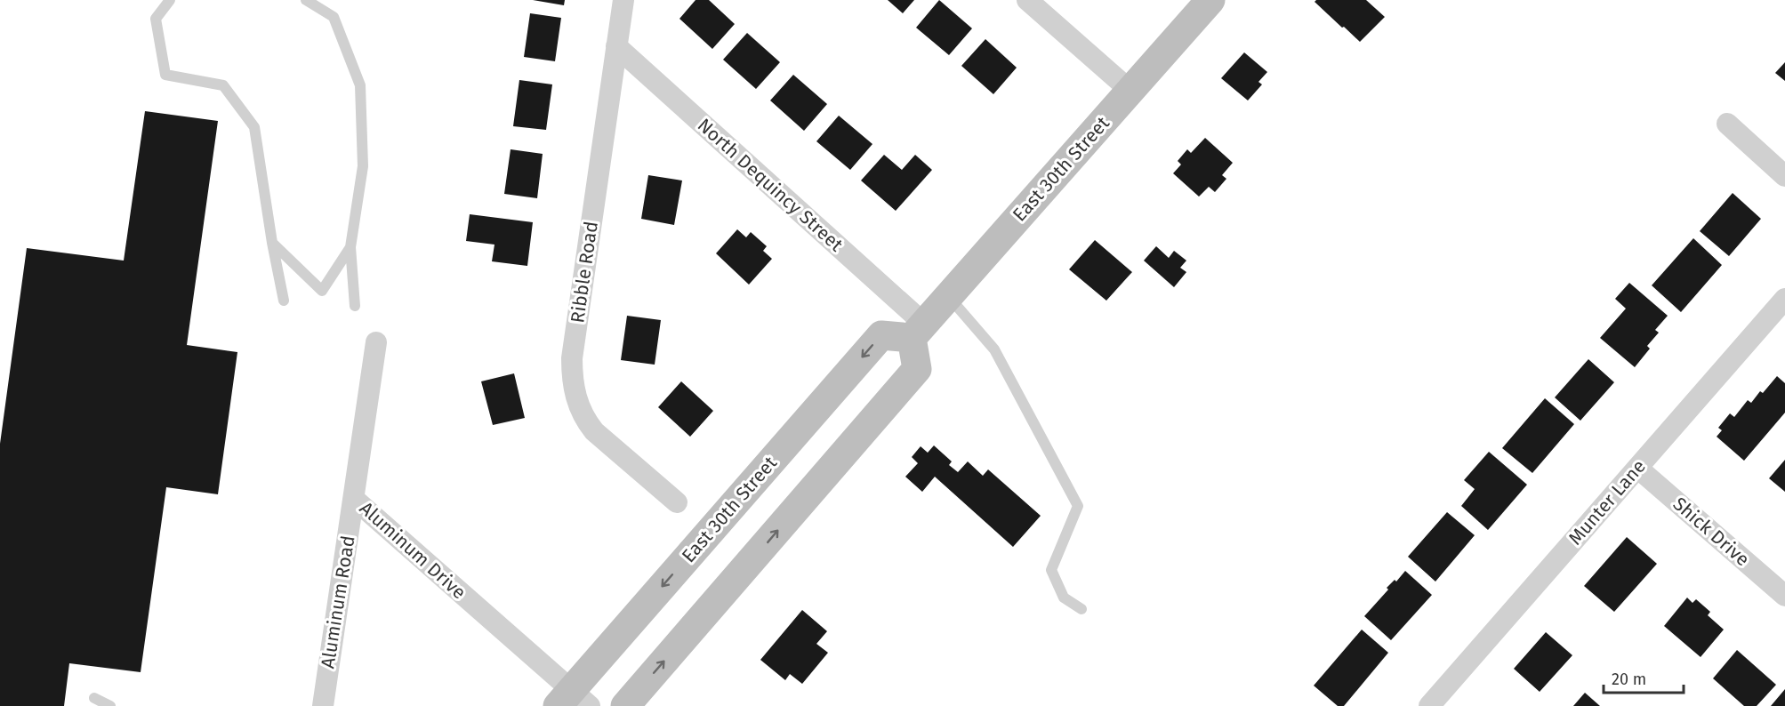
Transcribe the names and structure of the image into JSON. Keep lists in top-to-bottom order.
{
  "streets": {
    "main road": ["East 30th Street"],
    "street": [
      "North Dequincy Street",
      "Ribble Road",
      "Munter Lane",
      "Shick Drive",
      "Aluminum Drive",
      "Aluminum Road"
    ]
  },
  "crossings": [
    ["East 30th Street", "North Dequincy Street"],
    ["East 30th Street", "Aluminum Drive"],
    ["North Dequincy Street", "Ribble Road"],
    ["Munter Lane", "Shick Drive"],
    ["Aluminum Drive", "Aluminum Road"]
  ],
  "scale_bar": "20 m"
}
